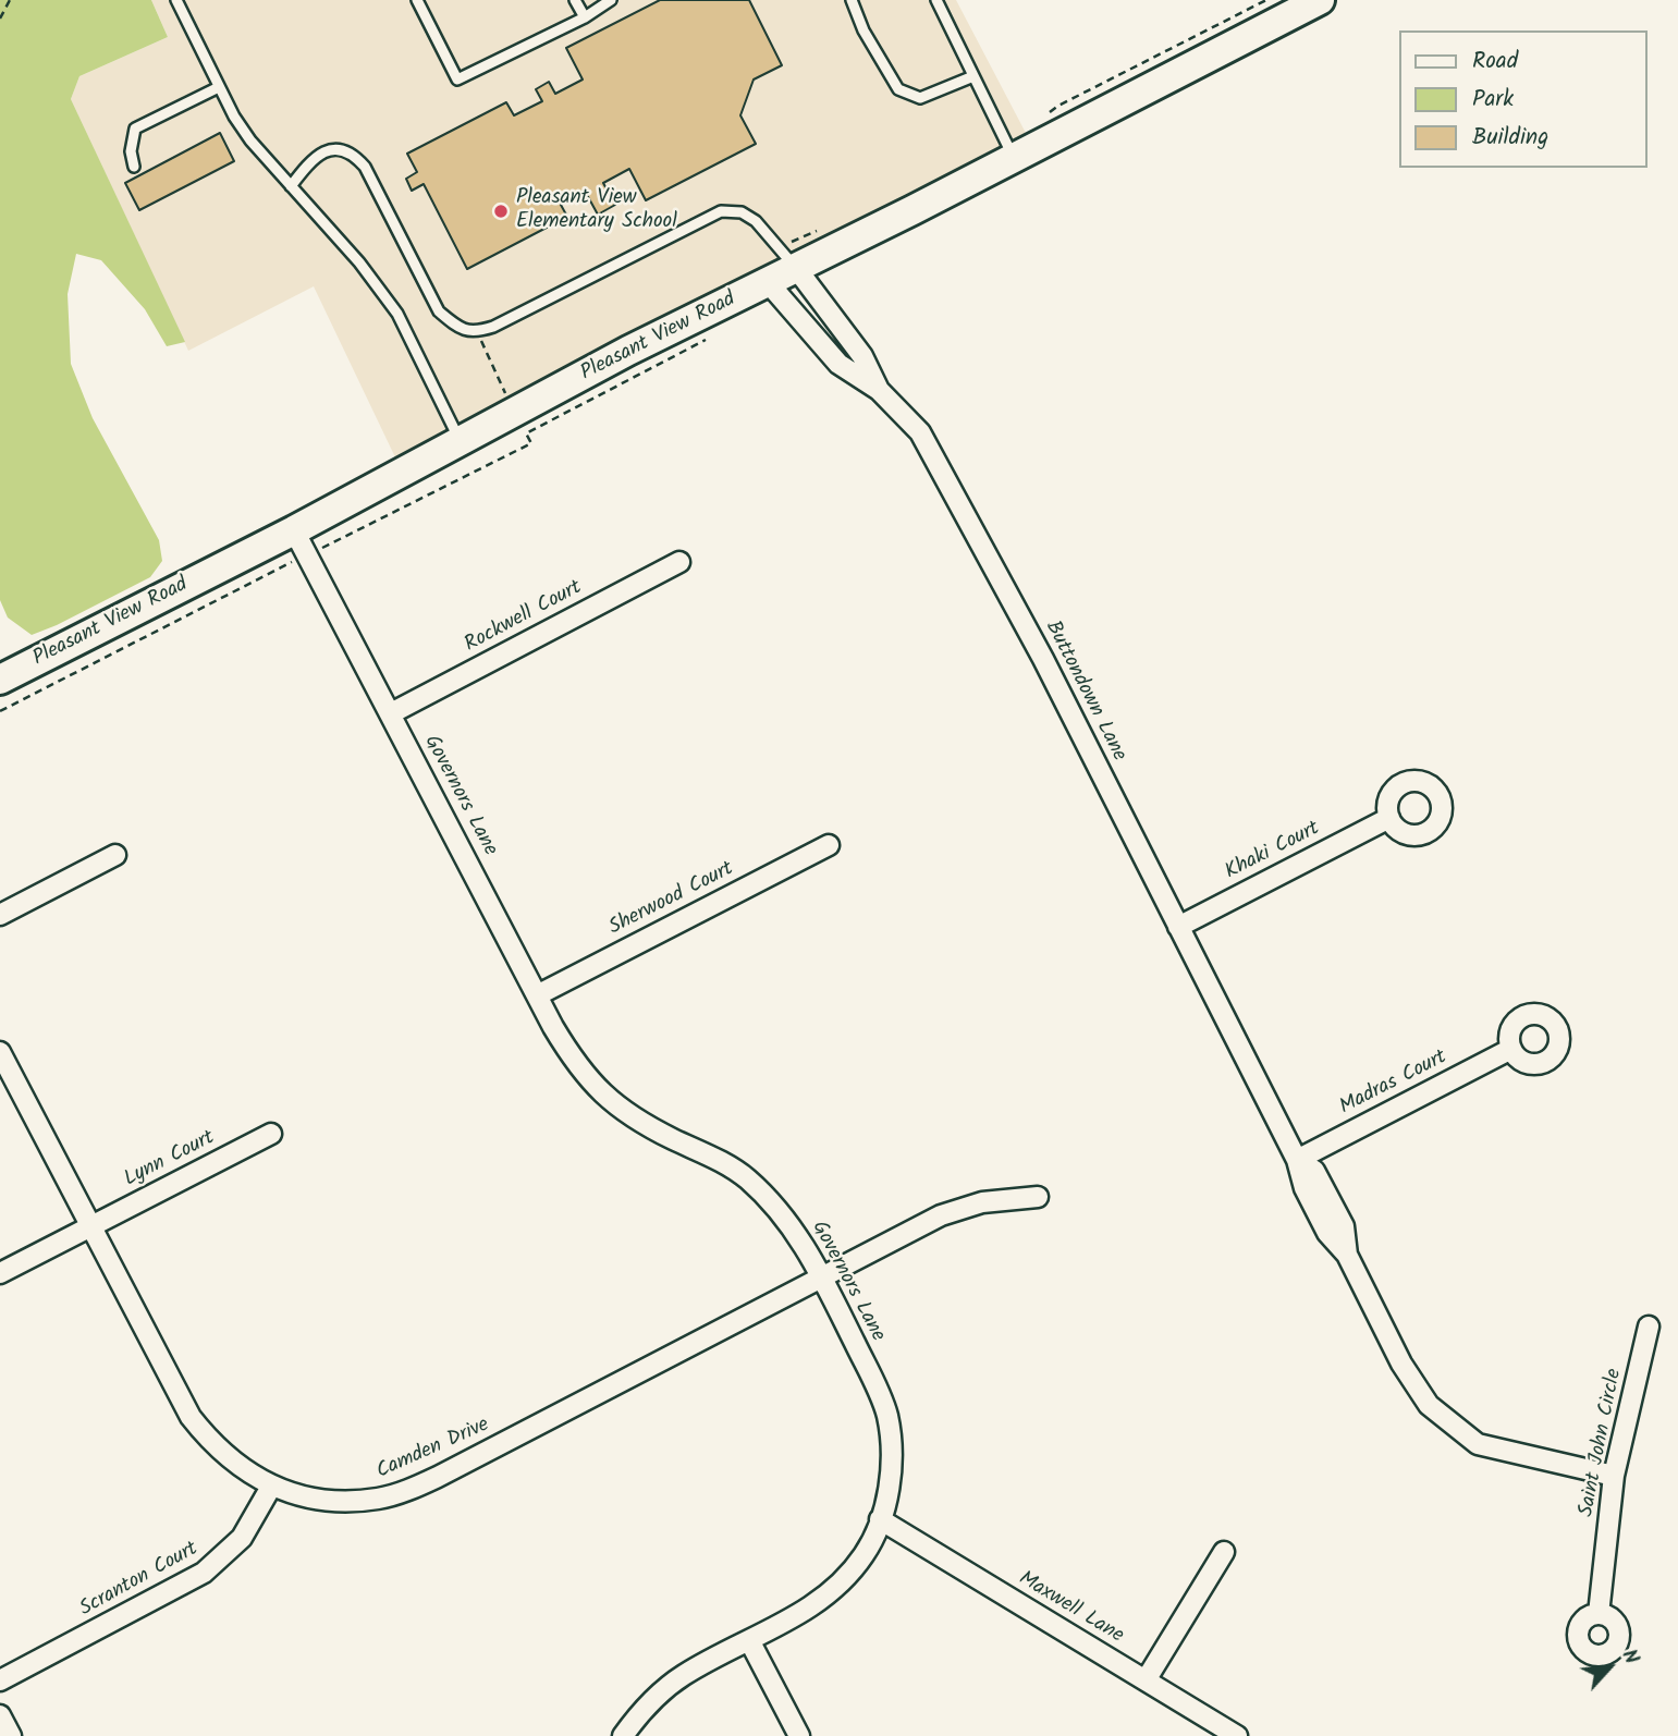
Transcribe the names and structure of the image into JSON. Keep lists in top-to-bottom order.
{
  "streets": {
    "main road": ["Pleasant View Road"],
    "street": [
      "Rockwell Court",
      "Buttondown Lane",
      "Governors Lane",
      "Khaki Court",
      "Sherwood Court",
      "Madras Court",
      "Lynn Court",
      "Saint John Circle",
      "Camden Drive",
      "Scranton Court",
      "Maxwell Lane"
    ]
  },
  "crossings": [
    ["Pleasant View Road", "Buttondown Lane"],
    ["Pleasant View Road", "Governors Lane"],
    ["Rockwell Court", "Governors Lane"],
    ["Buttondown Lane", "Khaki Court"],
    ["Buttondown Lane", "Madras Court"],
    ["Buttondown Lane", "Saint John Circle"],
    ["Governors Lane", "Sherwood Court"],
    ["Governors Lane", "Camden Drive"],
    ["Governors Lane", "Maxwell Lane"],
    ["Lynn Court", "Camden Drive"],
    ["Camden Drive", "Scranton Court"]
  ],
  "places": ["Pleasant View Elementary School"],
  "legend": ["Road", "Park", "Building"],
  "north": "top right"
}
